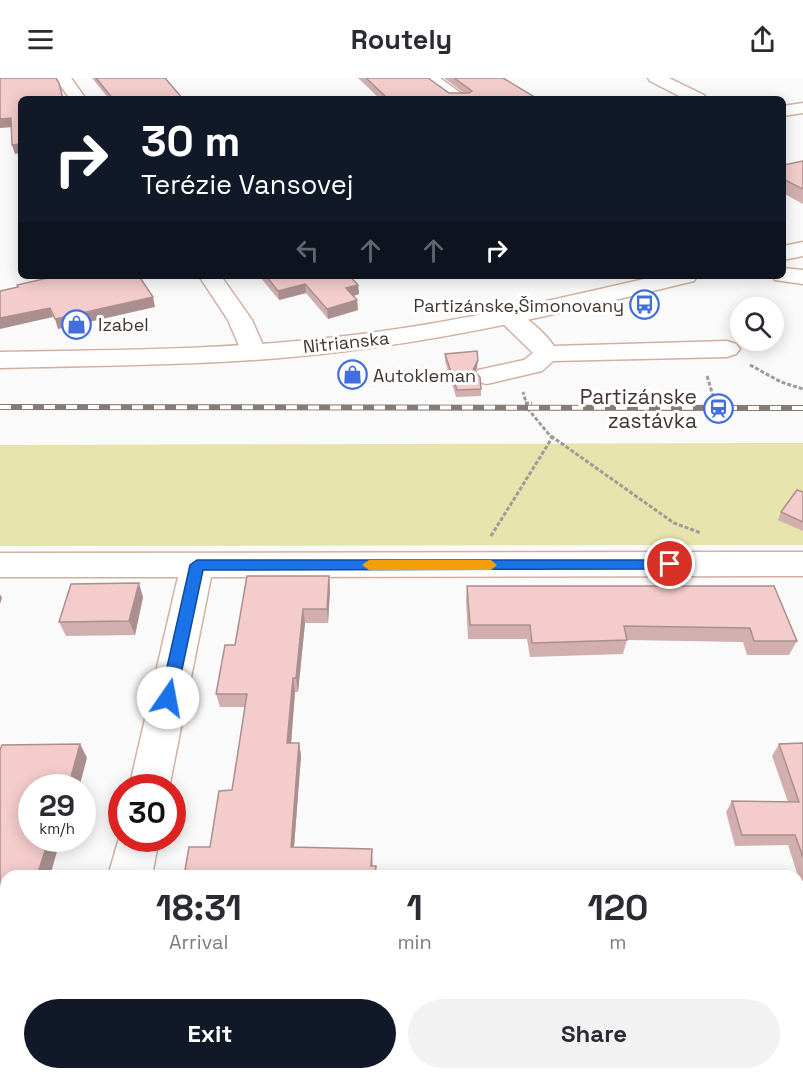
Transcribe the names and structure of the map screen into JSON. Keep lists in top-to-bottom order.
{
  "streets": {
    "street": ["Nitrianska"]
  },
  "places": {
    "bus stop": ["Partizánske,Šimonovany"],
    "shop": ["Izabel", "Autokleman"],
    "station": ["Partizánske zastávka"]
  },
  "page": {
    "header": "Routely",
    "turn": ["30 m", "Terézie Vansovej"],
    "speed": "29 km/h",
    "limit": "30",
    "eta": [
      "18:31",
      "Arrival",
      "1",
      "min",
      "120",
      "m"
    ],
    "buttons": ["Exit", "Share"]
  }
}
